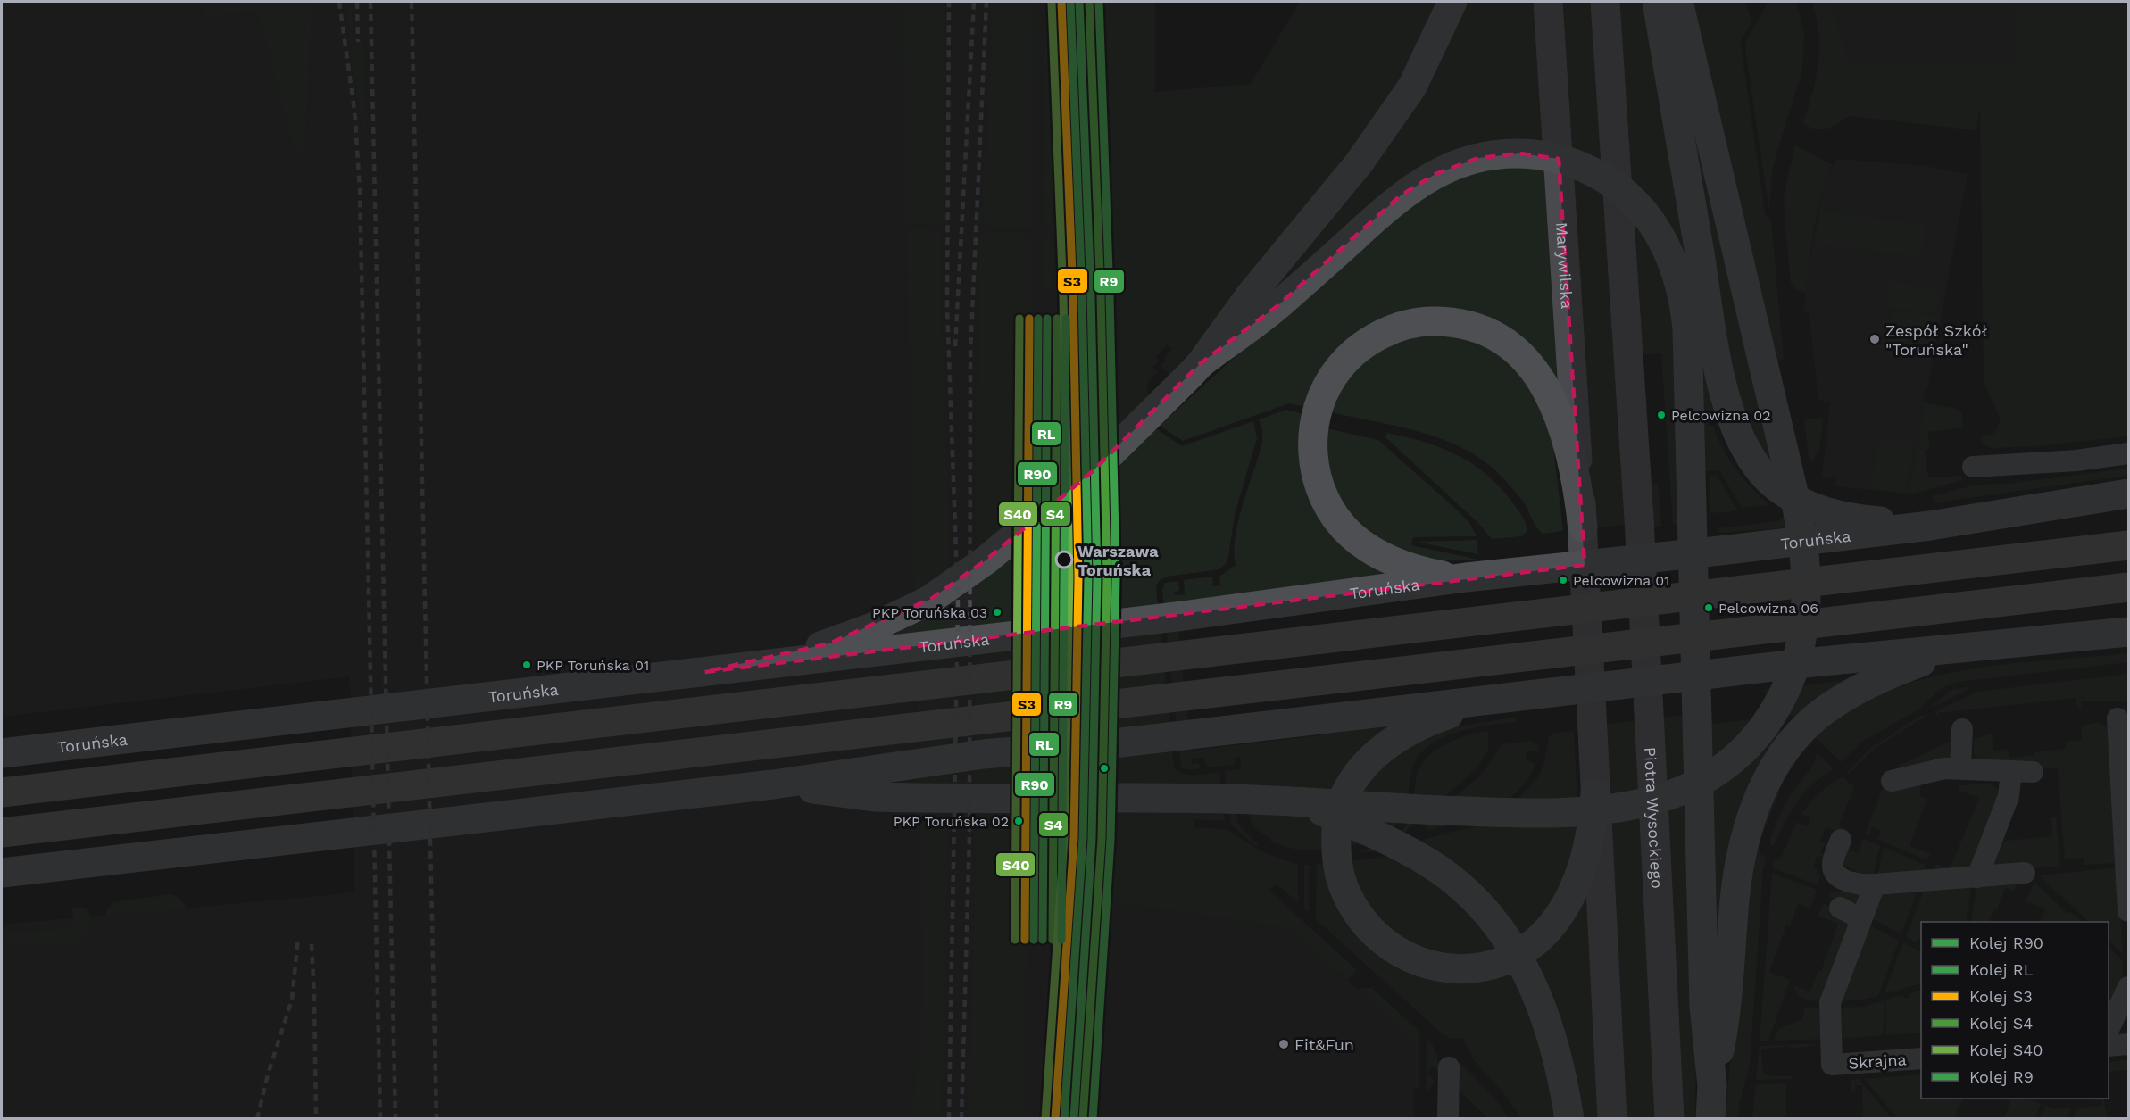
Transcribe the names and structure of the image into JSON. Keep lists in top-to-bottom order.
{
  "streets": {
    "main road": ["Marywilska", "Toruńska", "Piotra Wysockiego"],
    "street": ["Skrajna"]
  },
  "places": [
    "Zespół Szkół \"Toruńska\"",
    "Pelcowizna 02",
    "Warszawa Toruńska",
    "Pelcowizna 01",
    "Pelcowizna 06",
    "PKP Toruńska 03",
    "PKP Toruńska 01",
    "PKP Toruńska 02",
    "Fit&Fun"
  ],
  "lines": [
    "rail line R90",
    "rail line RL",
    "rail line S3",
    "rail line S4",
    "rail line R9",
    "rail line S40"
  ],
  "legend": [
    "Kolej R90",
    "Kolej RL",
    "Kolej S3",
    "Kolej S4",
    "Kolej S40",
    "Kolej R9"
  ]
}
